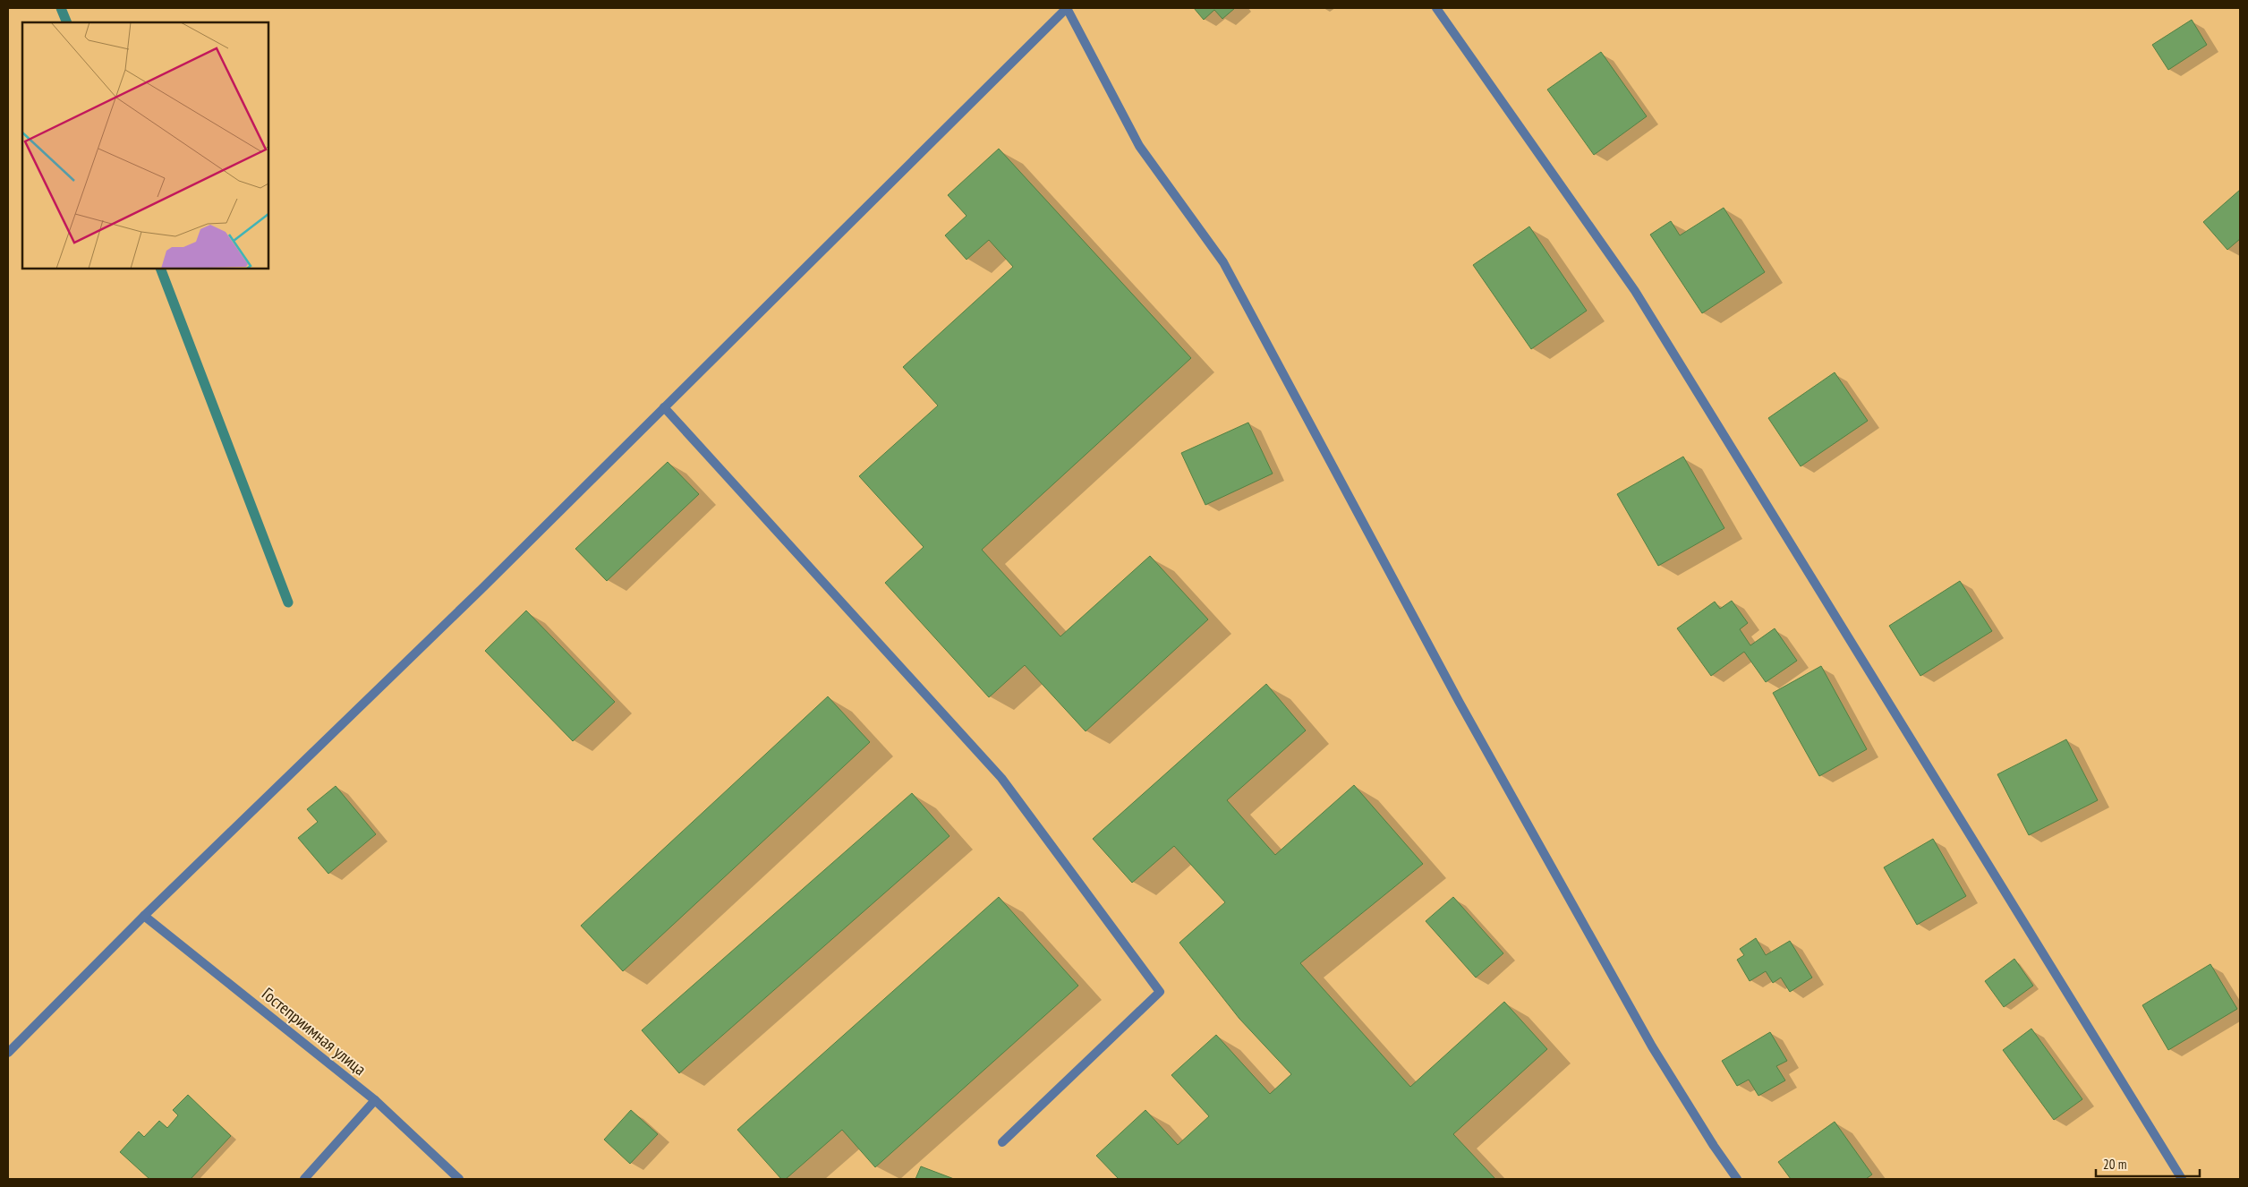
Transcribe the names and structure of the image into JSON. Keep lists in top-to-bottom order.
{
  "streets": {
    "street": ["Гостеприимная улица"]
  },
  "scale_bar": "20 m"
}
